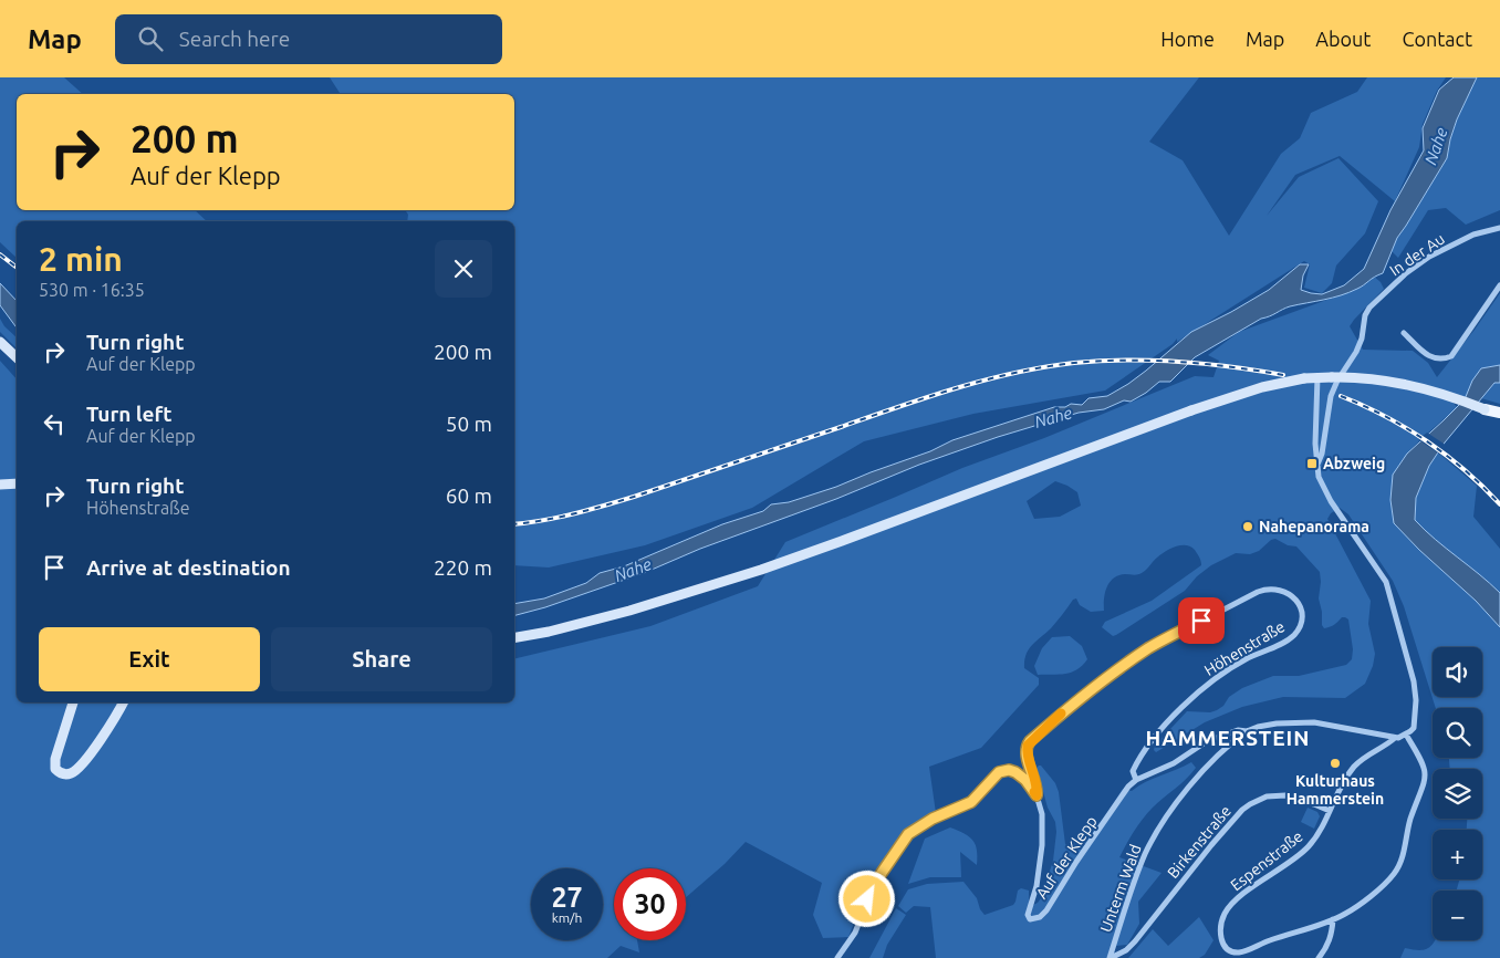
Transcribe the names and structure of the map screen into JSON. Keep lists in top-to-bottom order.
{
  "streets": {
    "street": [
      "In der Au",
      "Höhenstraße",
      "Birkenstraße",
      "Auf der Klepp",
      "Espenstraße",
      "Unterm Wald"
    ]
  },
  "crossings": [
    ["Höhenstraße", "Auf der Klepp"],
    ["Birkenstraße", "Espenstraße"],
    ["Birkenstraße", "Unterm Wald"]
  ],
  "districts": ["HAMMERSTEIN"],
  "water": ["Nahe"],
  "places": {
    "transit": ["Abzweig"],
    "other": ["Nahepanorama", "Kulturhaus Hammerstein"]
  },
  "page": {
    "header": "Map",
    "search": "Search here",
    "nav": [
      "Home",
      "Map",
      "About",
      "Contact"
    ],
    "turn": ["200 m", "Auf der Klepp"],
    "heading": ["2 min", "530 m · 16:35"],
    "list": [
      {
        "name": "Turn right",
        "note": "Auf der Klepp",
        "value": "200 m"
      },
      {
        "name": "Turn left",
        "note": "Auf der Klepp",
        "value": "50 m"
      },
      {
        "name": "Turn right",
        "note": "Höhenstraße",
        "value": "60 m"
      },
      {
        "name": "Arrive at destination",
        "value": "220 m"
      }
    ],
    "buttons": ["Exit", "Share"],
    "map_buttons": ["+", "−"],
    "speed": "27 km/h",
    "limit": "30"
  }
}
